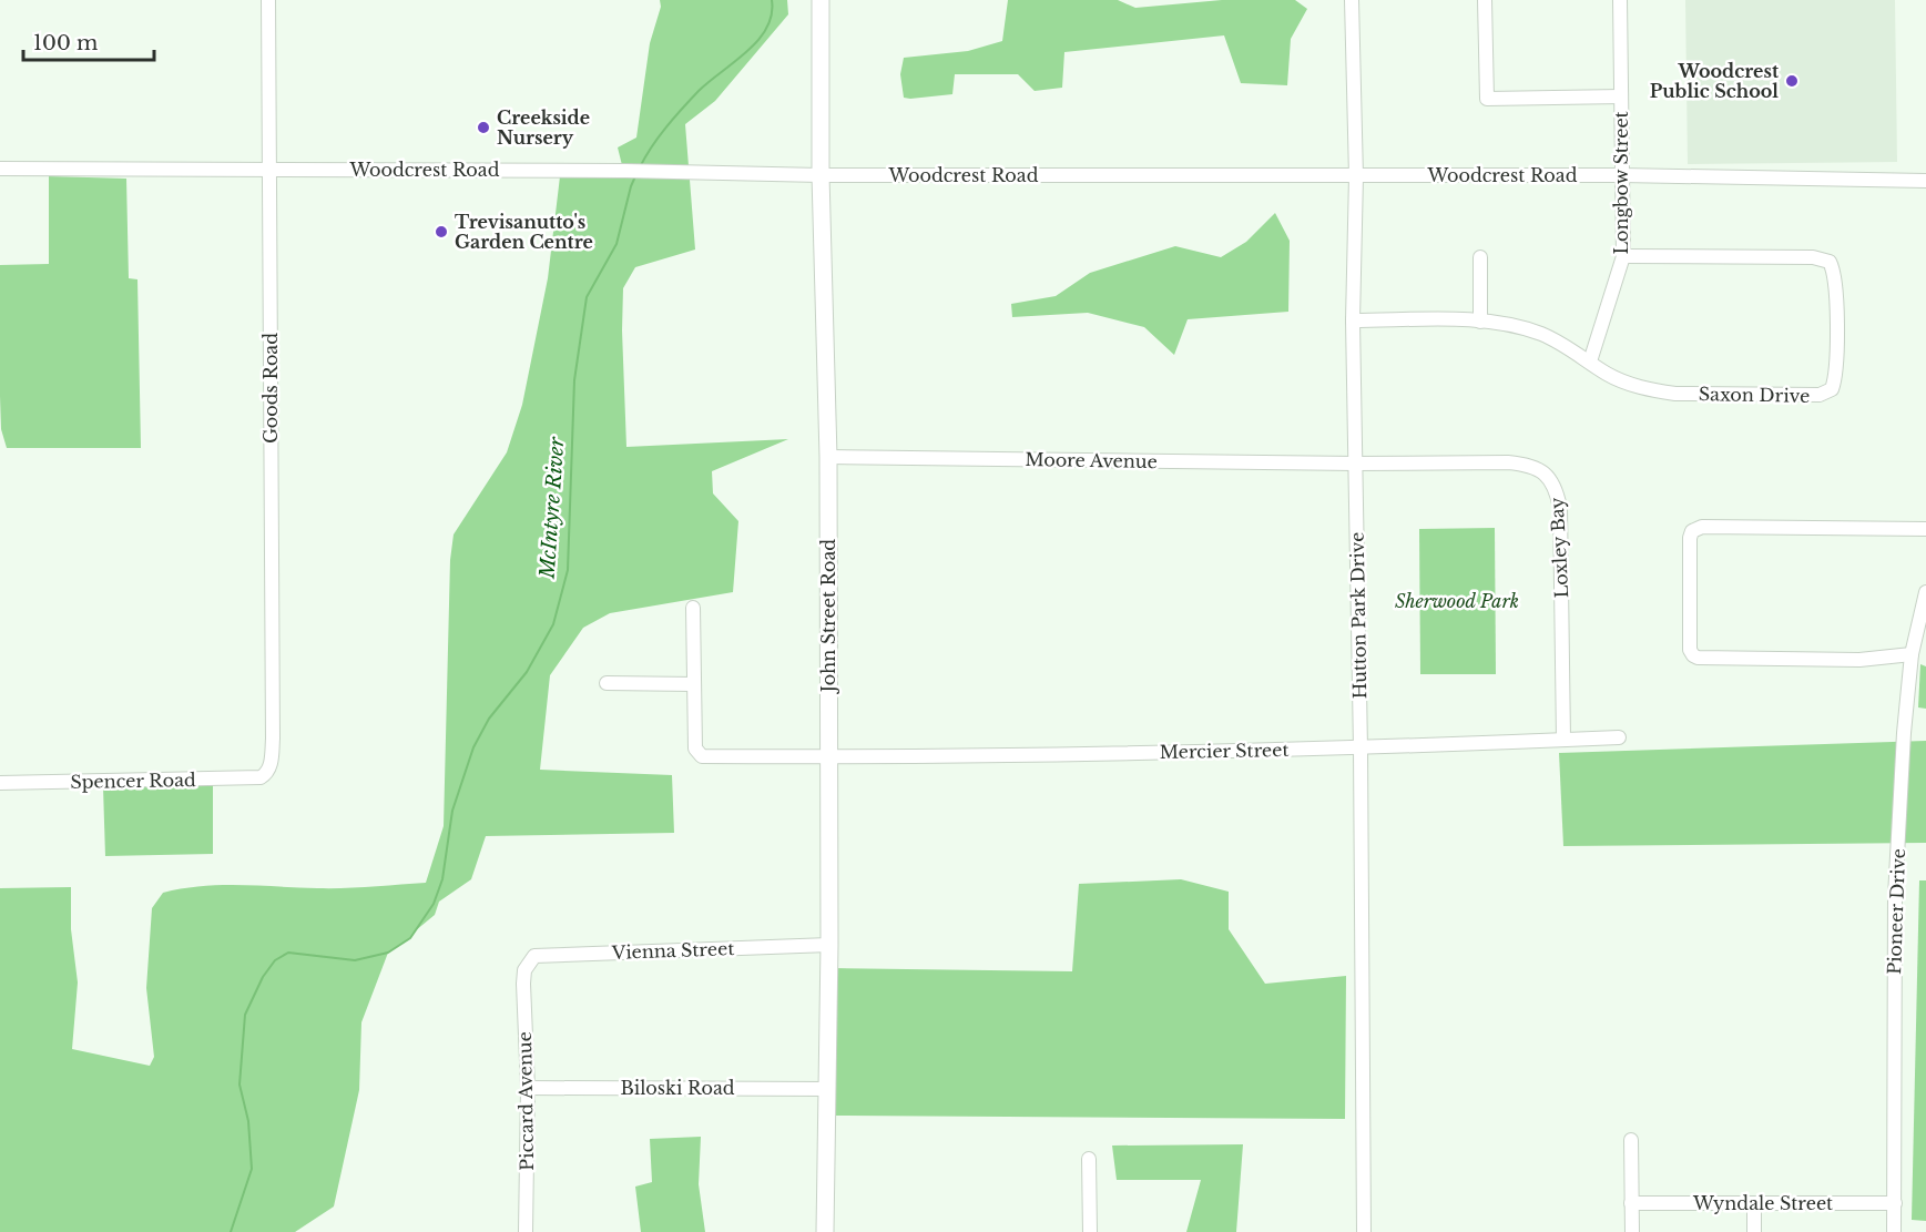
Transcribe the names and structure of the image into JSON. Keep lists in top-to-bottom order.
{
  "streets": {
    "main road": ["John Street Road"],
    "street": [
      "Woodcrest Road",
      "Longbow Street",
      "Goods Road",
      "Saxon Drive",
      "Moore Avenue",
      "Loxley Bay",
      "Hutton Park Drive",
      "Mercier Street",
      "Spencer Road",
      "Pioneer Drive",
      "Vienna Street",
      "Biloski Road",
      "Piccard Avenue",
      "Wyndale Street"
    ]
  },
  "crossings": [
    ["Woodcrest Road", "Longbow Street"],
    ["Woodcrest Road", "Goods Road"],
    ["Woodcrest Road", "John Street Road"],
    ["Woodcrest Road", "Hutton Park Drive"],
    ["Longbow Street", "Saxon Drive"],
    ["Goods Road", "Spencer Road"],
    ["Saxon Drive", "Hutton Park Drive"],
    ["Moore Avenue", "Loxley Bay"],
    ["Moore Avenue", "John Street Road"],
    ["Moore Avenue", "Hutton Park Drive"],
    ["Loxley Bay", "Hutton Park Drive"],
    ["Loxley Bay", "Mercier Street"],
    ["John Street Road", "Mercier Street"],
    ["John Street Road", "Vienna Street"],
    ["John Street Road", "Biloski Road"],
    ["Hutton Park Drive", "Mercier Street"],
    ["Pioneer Drive", "Wyndale Street"],
    ["Vienna Street", "Piccard Avenue"],
    ["Biloski Road", "Piccard Avenue"]
  ],
  "water": ["McIntyre River"],
  "parks": ["Sherwood Park"],
  "places": ["Woodcrest Public School", "Creekside Nursery", "Trevisanutto's Garden Centre"],
  "scale_bar": "100 m"
}
